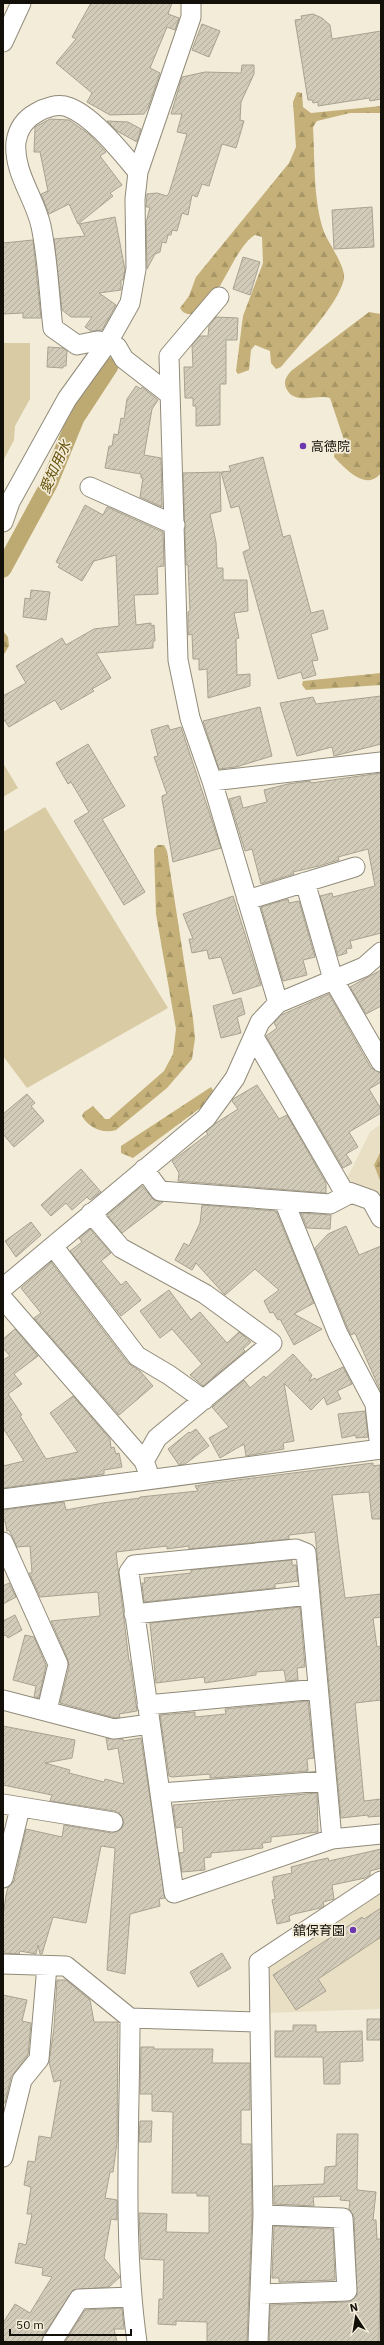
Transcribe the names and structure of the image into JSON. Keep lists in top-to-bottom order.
{
  "water": ["愛知用水"],
  "places": ["高徳院", "舘保育園"],
  "scale_bar": "50 m",
  "north": "top"
}
